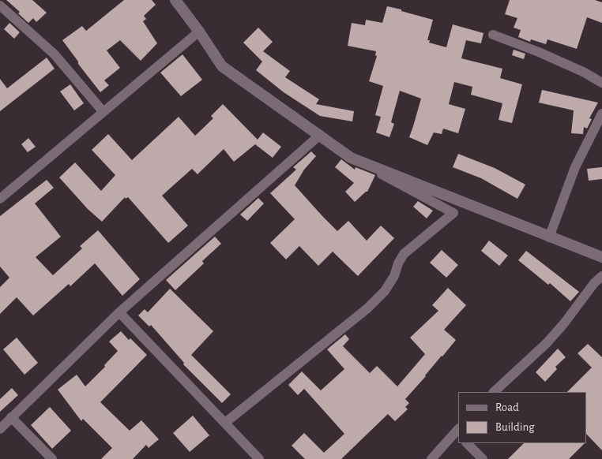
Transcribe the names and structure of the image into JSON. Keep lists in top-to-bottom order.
{
  "legend": ["Road", "Building"]
}
